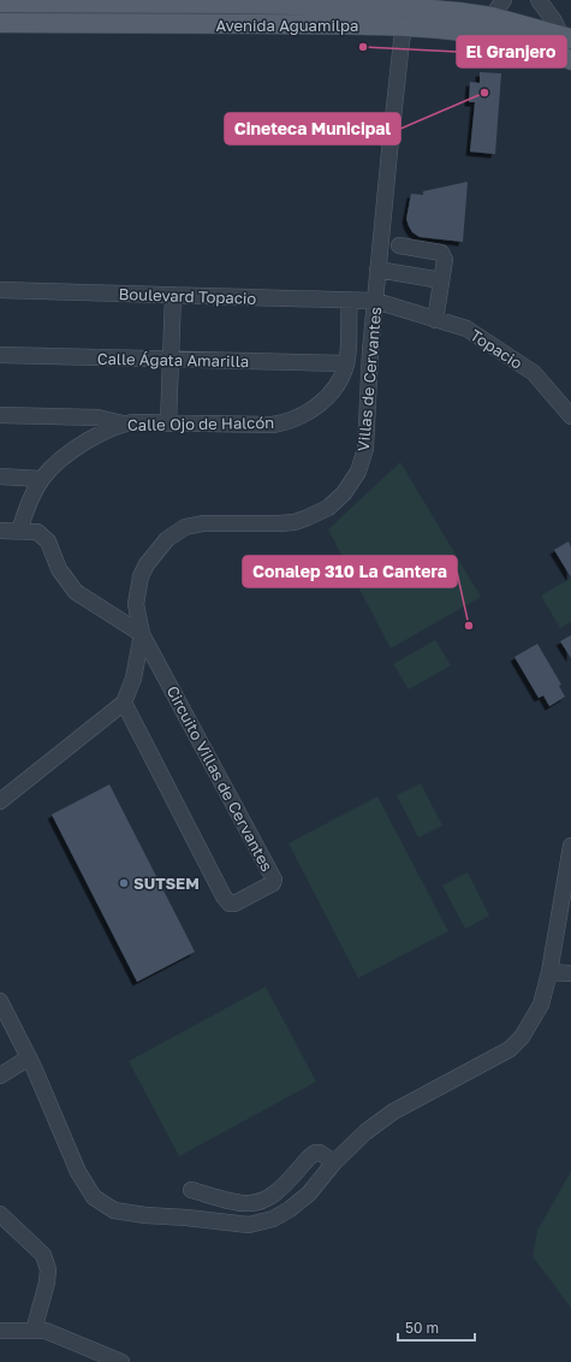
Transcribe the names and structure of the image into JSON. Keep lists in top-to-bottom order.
{
  "streets": {
    "main road": ["Avenida Aguamilpa"],
    "street": [
      "Boulevard Topacio",
      "Topacio",
      "Calle Ágata Amarilla",
      "Villas de Cervantes",
      "Calle Ojo de Halcón",
      "Circuito Villas de Cervantes"
    ]
  },
  "crossings": [
    ["Avenida Aguamilpa", "Villas de Cervantes"],
    ["Boulevard Topacio", "Topacio"],
    ["Boulevard Topacio", "Villas de Cervantes"],
    ["Boulevard Topacio", "Calle Ojo de Halcón"],
    ["Topacio", "Villas de Cervantes"],
    ["Calle Ágata Amarilla", "Calle Ojo de Halcón"],
    ["Villas de Cervantes", "Circuito Villas de Cervantes"]
  ],
  "places": [
    "El Granjero",
    "Cineteca Municipal",
    "Conalep 310 La Cantera",
    "SUTSEM"
  ],
  "scale_bar": "50 m"
}
